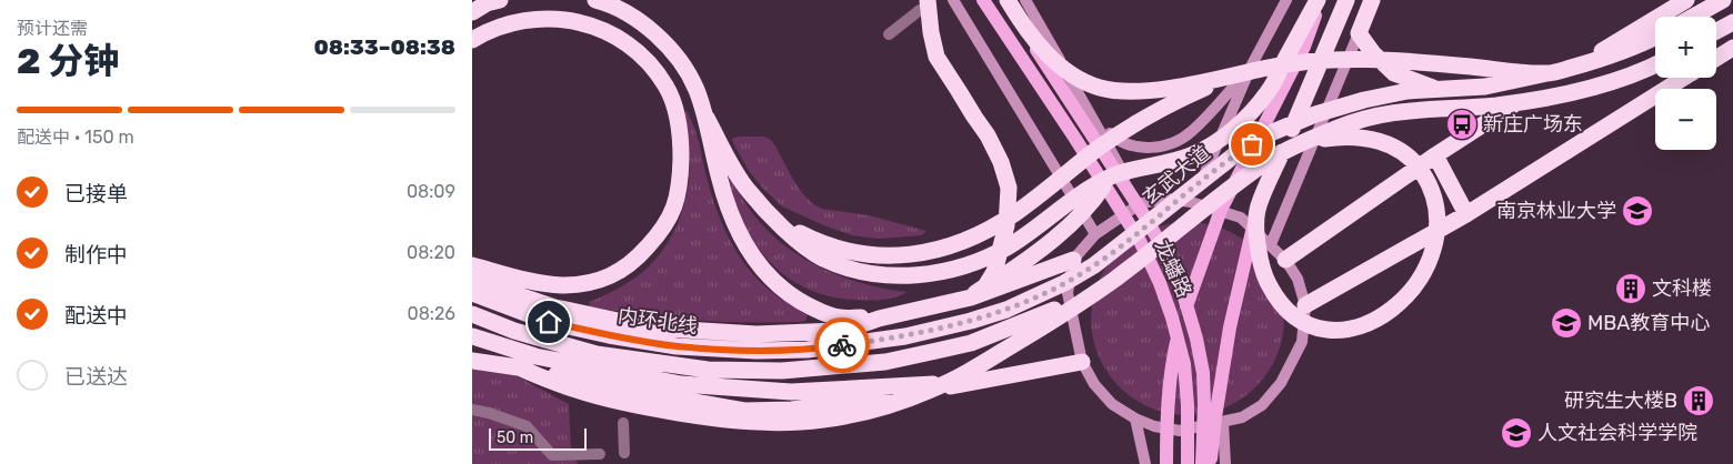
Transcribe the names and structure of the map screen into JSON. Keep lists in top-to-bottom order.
{
  "streets": {
    "highway": ["玄武大道", "内环北线"],
    "main road": ["龙蟠路"]
  },
  "crossings": [
    ["玄武大道", "内环北线"]
  ],
  "places": {
    "bus stop": ["新庄广场东"],
    "school or university": ["南京林业大学", "MBA教育中心", "人文社会科学学院"],
    "building": ["文科楼", "研究生大楼B"]
  },
  "scale_bar": "50 m",
  "page": {
    "heading": ["2 分钟", "预计还需", "08:33–08:38"],
    "map_buttons": ["+", "−"],
    "bar": "配送中 · 150 m",
    "list": [
      ["已接单", "08:09"],
      ["制作中", "08:20"],
      ["配送中", "08:26"],
      "已送达"
    ],
    "scale": "50 m"
  }
}
